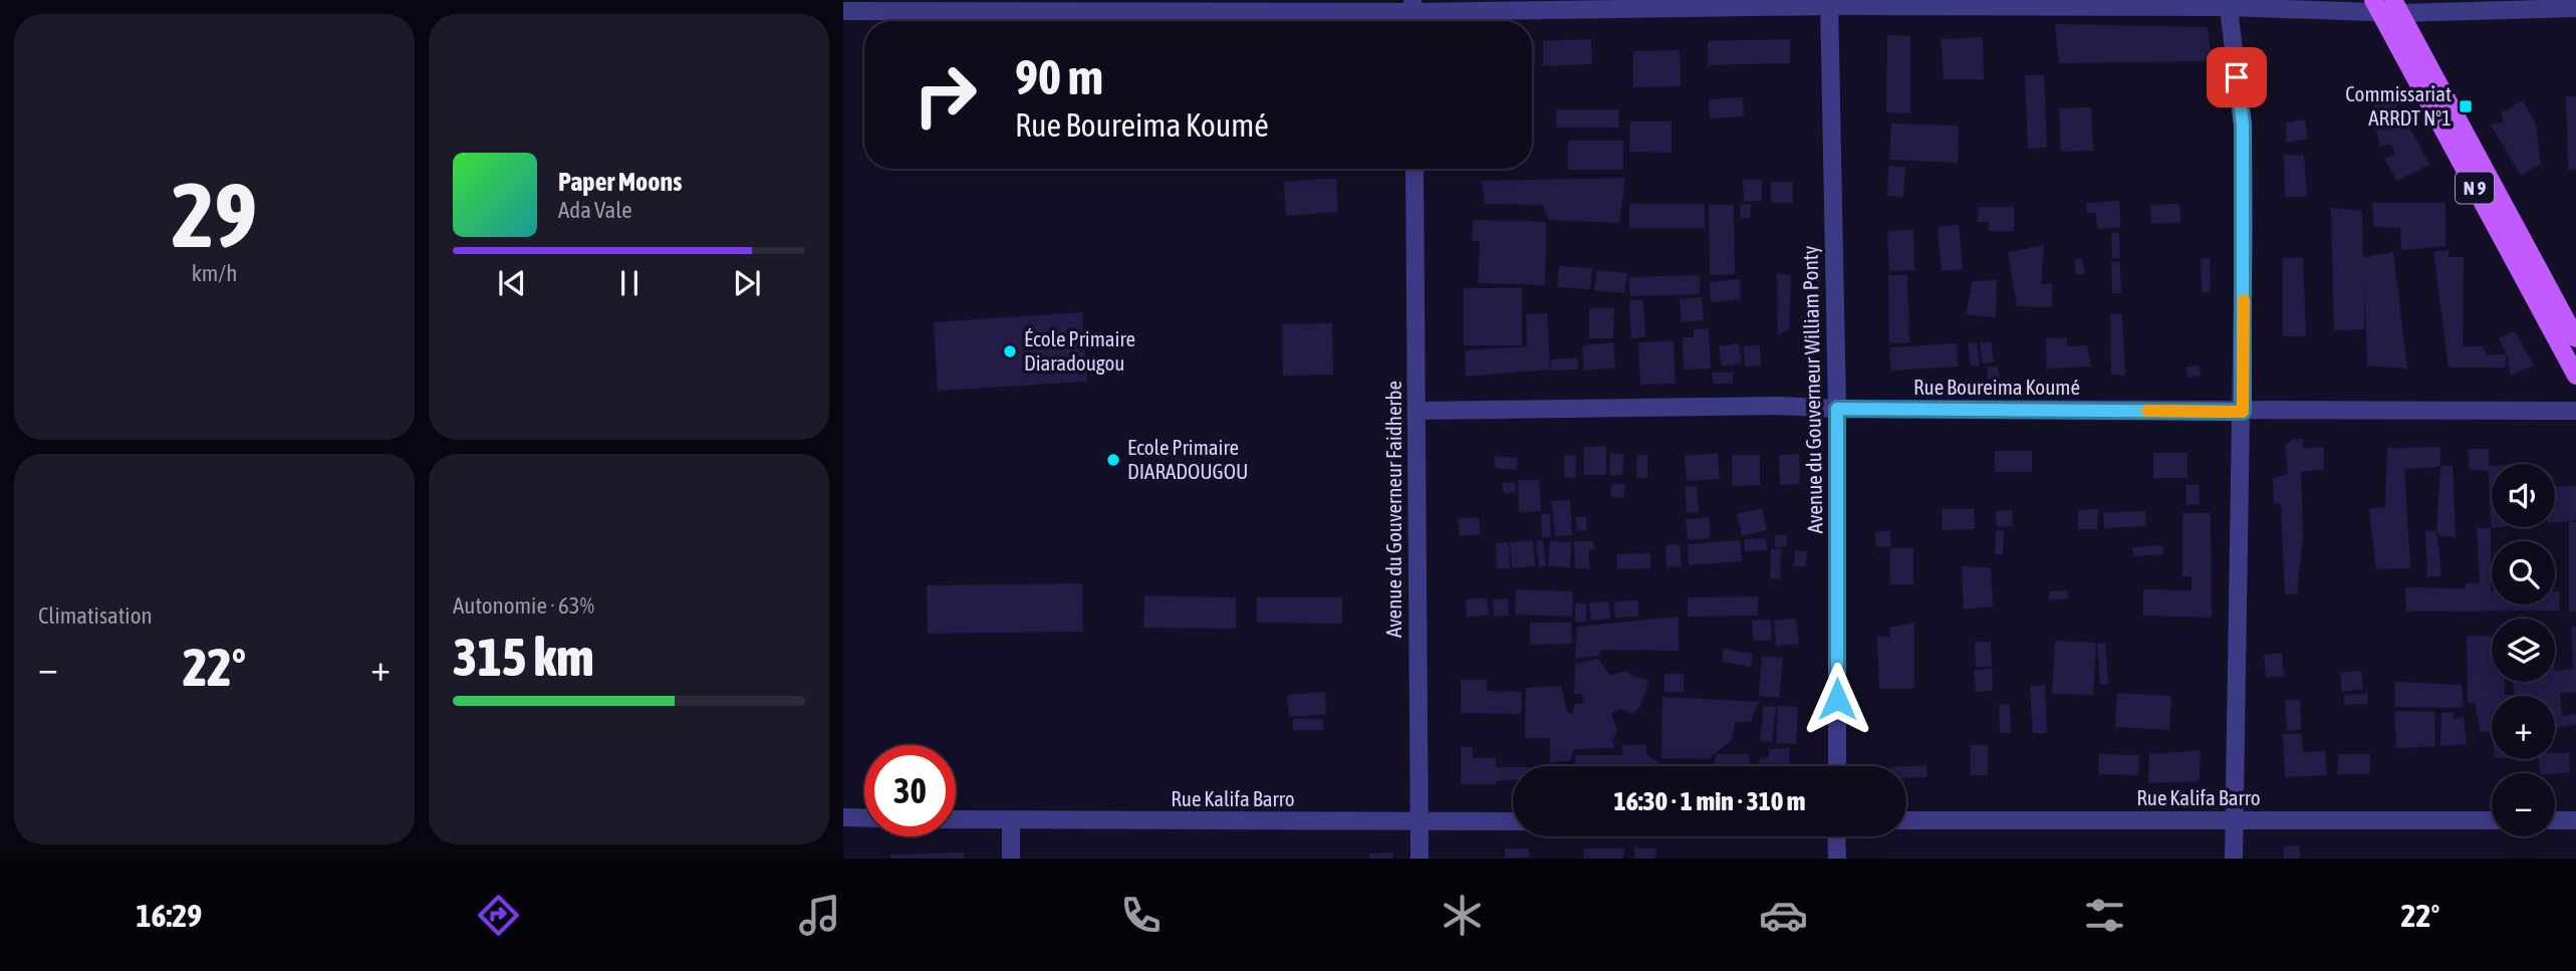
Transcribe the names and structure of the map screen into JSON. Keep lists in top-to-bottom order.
{
  "streets": {
    "main road": ["N 9"],
    "street": [
      "Rue Boureima Koumé",
      "Avenue du Gouverneur William Ponty",
      "Avenue du Gouverneur Faidherbe",
      "Rue Kalifa Barro"
    ]
  },
  "crossings": [
    ["Rue Boureima Koumé", "Avenue du Gouverneur William Ponty"],
    ["Rue Boureima Koumé", "Avenue du Gouverneur Faidherbe"],
    ["Avenue du Gouverneur Faidherbe", "Rue Kalifa Barro"]
  ],
  "places": {
    "transit": ["Commissariat ARRDT N°1"],
    "other": ["École Primaire Diaradougou", "Ecole Primaire DIARADOUGOU"]
  },
  "page": {
    "tile": [
      ["29", "km/h"],
      "Climatisation",
      ["Autonomie · 63%", "315 km"]
    ],
    "turn": ["90 m", "Rue Boureima Koumé"],
    "song": ["Paper Moons", "Ada Vale"],
    "map_buttons": ["+", "−"],
    "heat": ["−", "22°", "+"],
    "limit": "30",
    "trip": "16:30 · 1 min · 310 m",
    "tabs": ["16:29", "22°"]
  }
}
